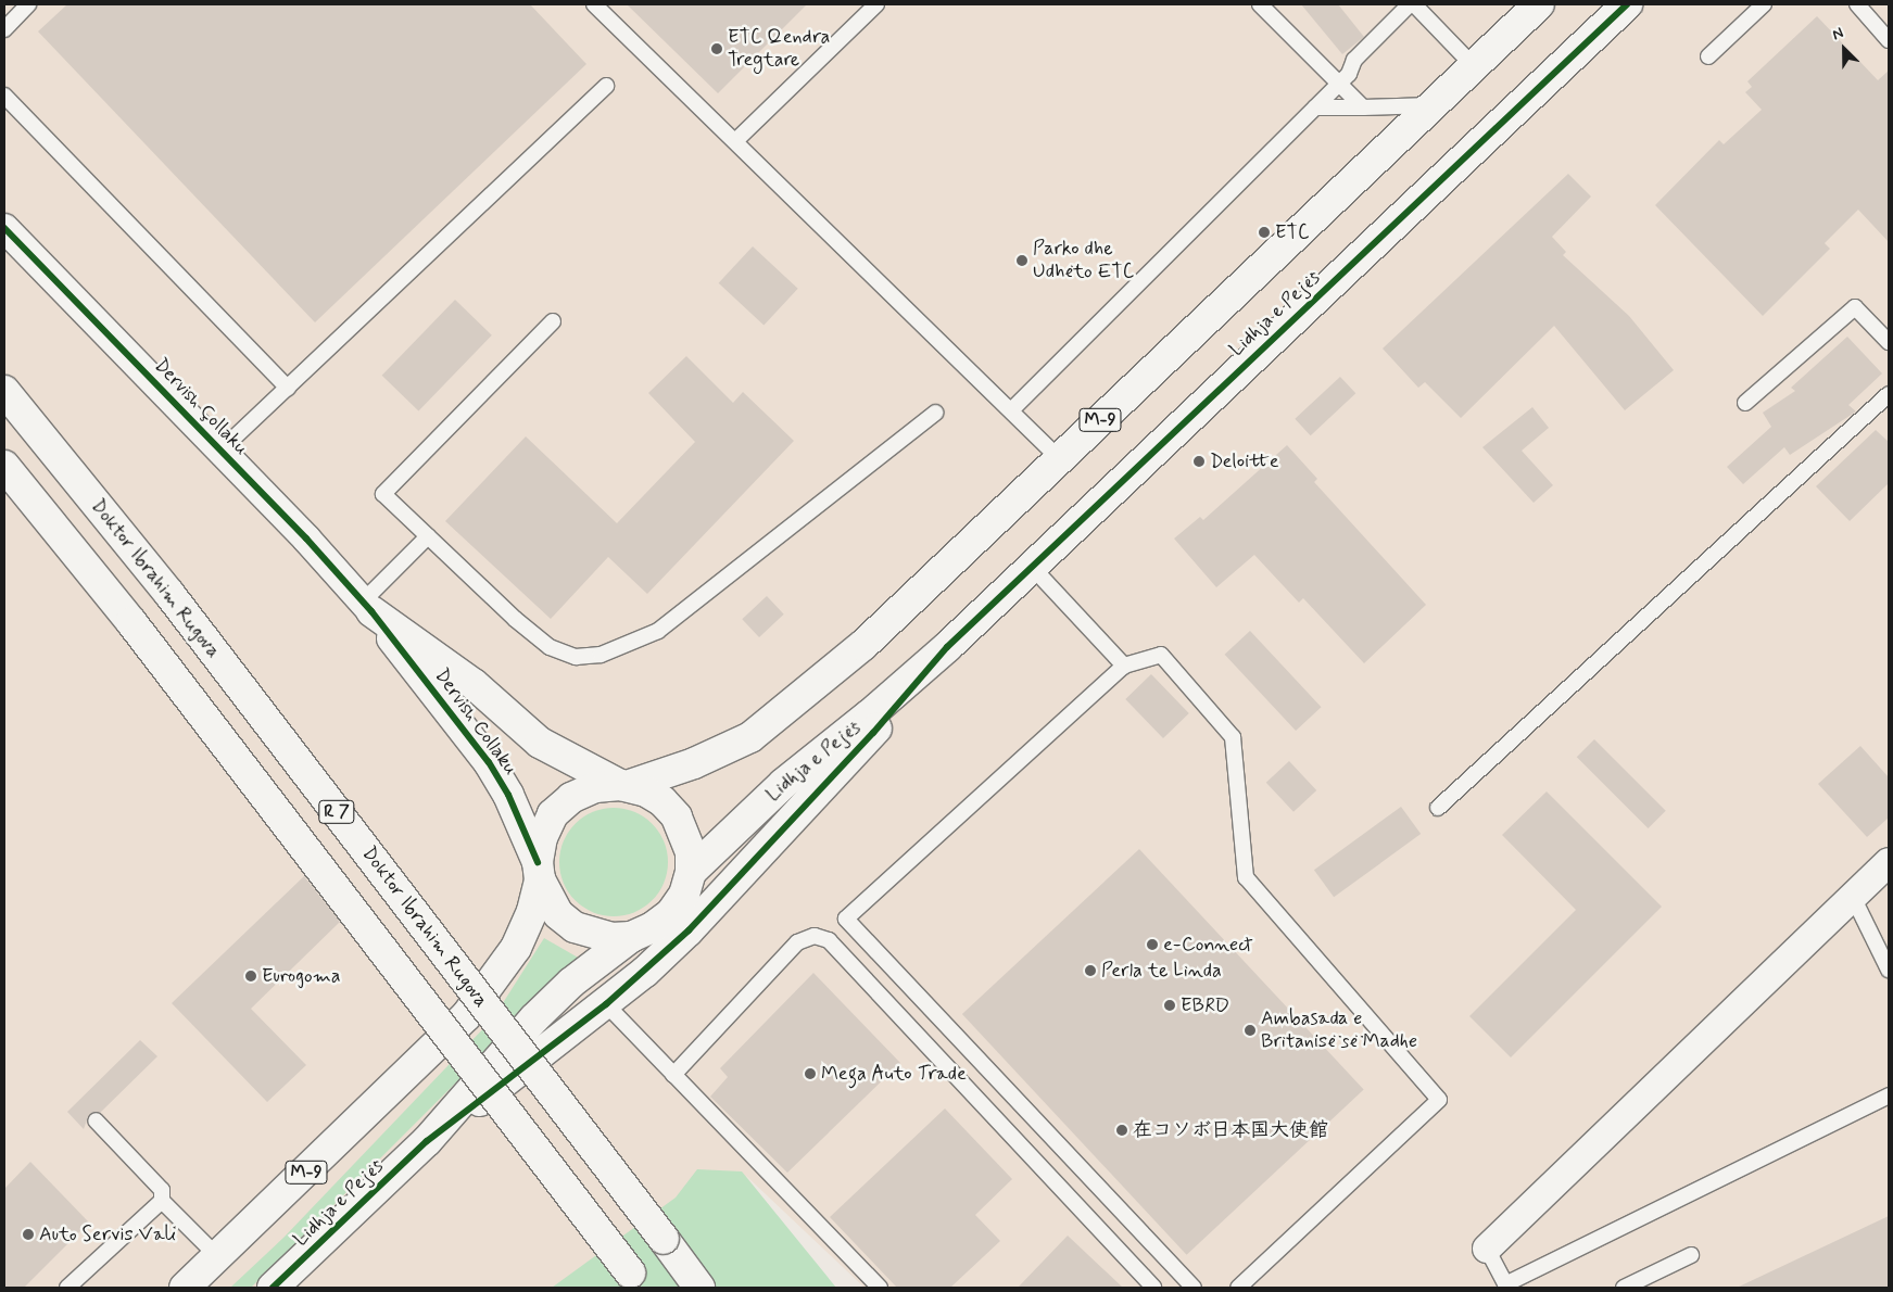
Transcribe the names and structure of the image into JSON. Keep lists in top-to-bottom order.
{
  "streets": {
    "main road": [
      "Lidhja e Pejës",
      "M-9",
      "Doktor Ibrahim Rugova",
      "Dervish Collaku",
      "R 7"
    ],
    "street": ["Dervish Çollaku"]
  },
  "crossings": [
    ["Lidhja e Pejës", "Dervish Collaku"],
    ["Dervish Çollaku", "Dervish Collaku"]
  ],
  "places": [
    "ETC Qendra Tregtare",
    "ETC",
    "Parko dhe Udhëto ETC",
    "Deloitte",
    "e-Connect",
    "Perla te Linda",
    "Eurogoma",
    "EBRD",
    "Ambasada e Britanisë së Madhe",
    "Mega Auto Trade",
    "在コソボ日本国大使館",
    "Auto Servis Vali"
  ],
  "north": "top left"
}
